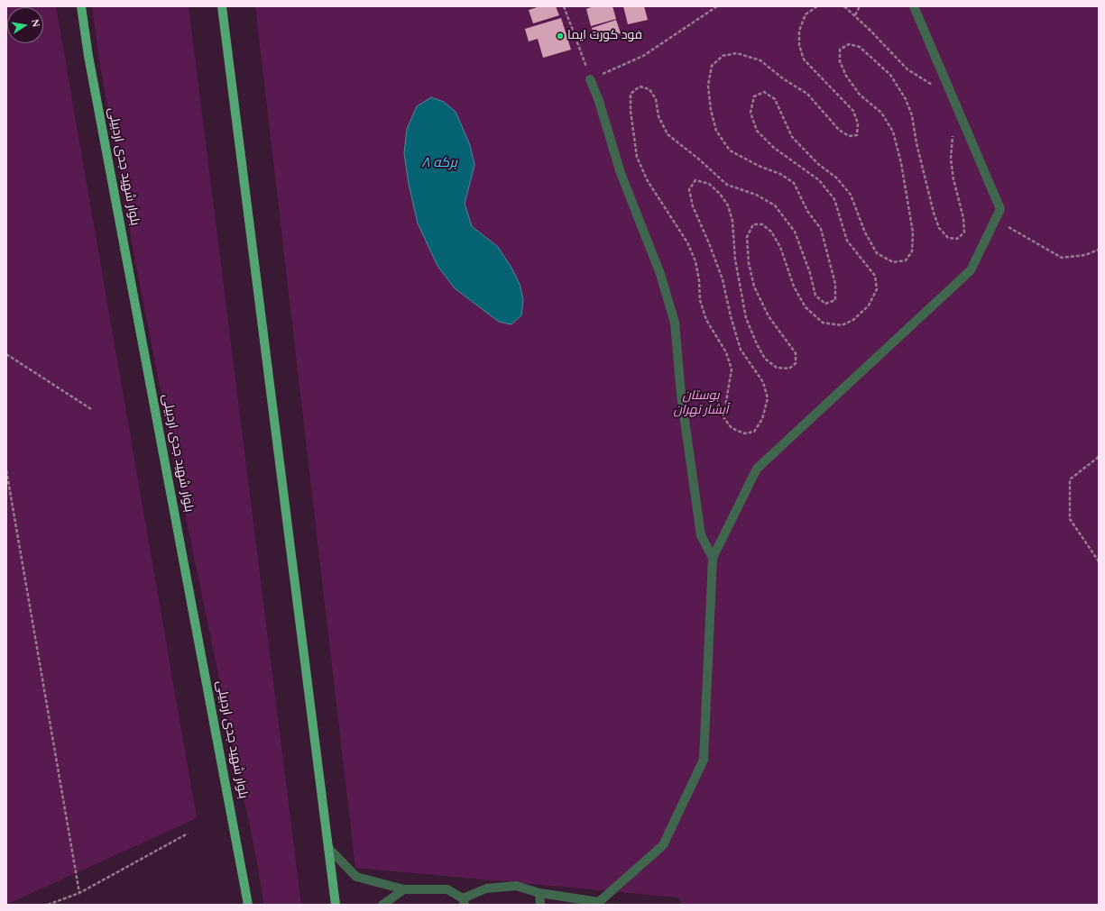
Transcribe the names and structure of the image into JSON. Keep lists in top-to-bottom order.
{
  "streets": {
    "main road": ["بلوار شهید جدی اردبیلی"]
  },
  "water": ["برکه ۸"],
  "parks": ["بوستان آبشار تهران"],
  "places": ["فود کورت ایما"],
  "north": "right"
}
